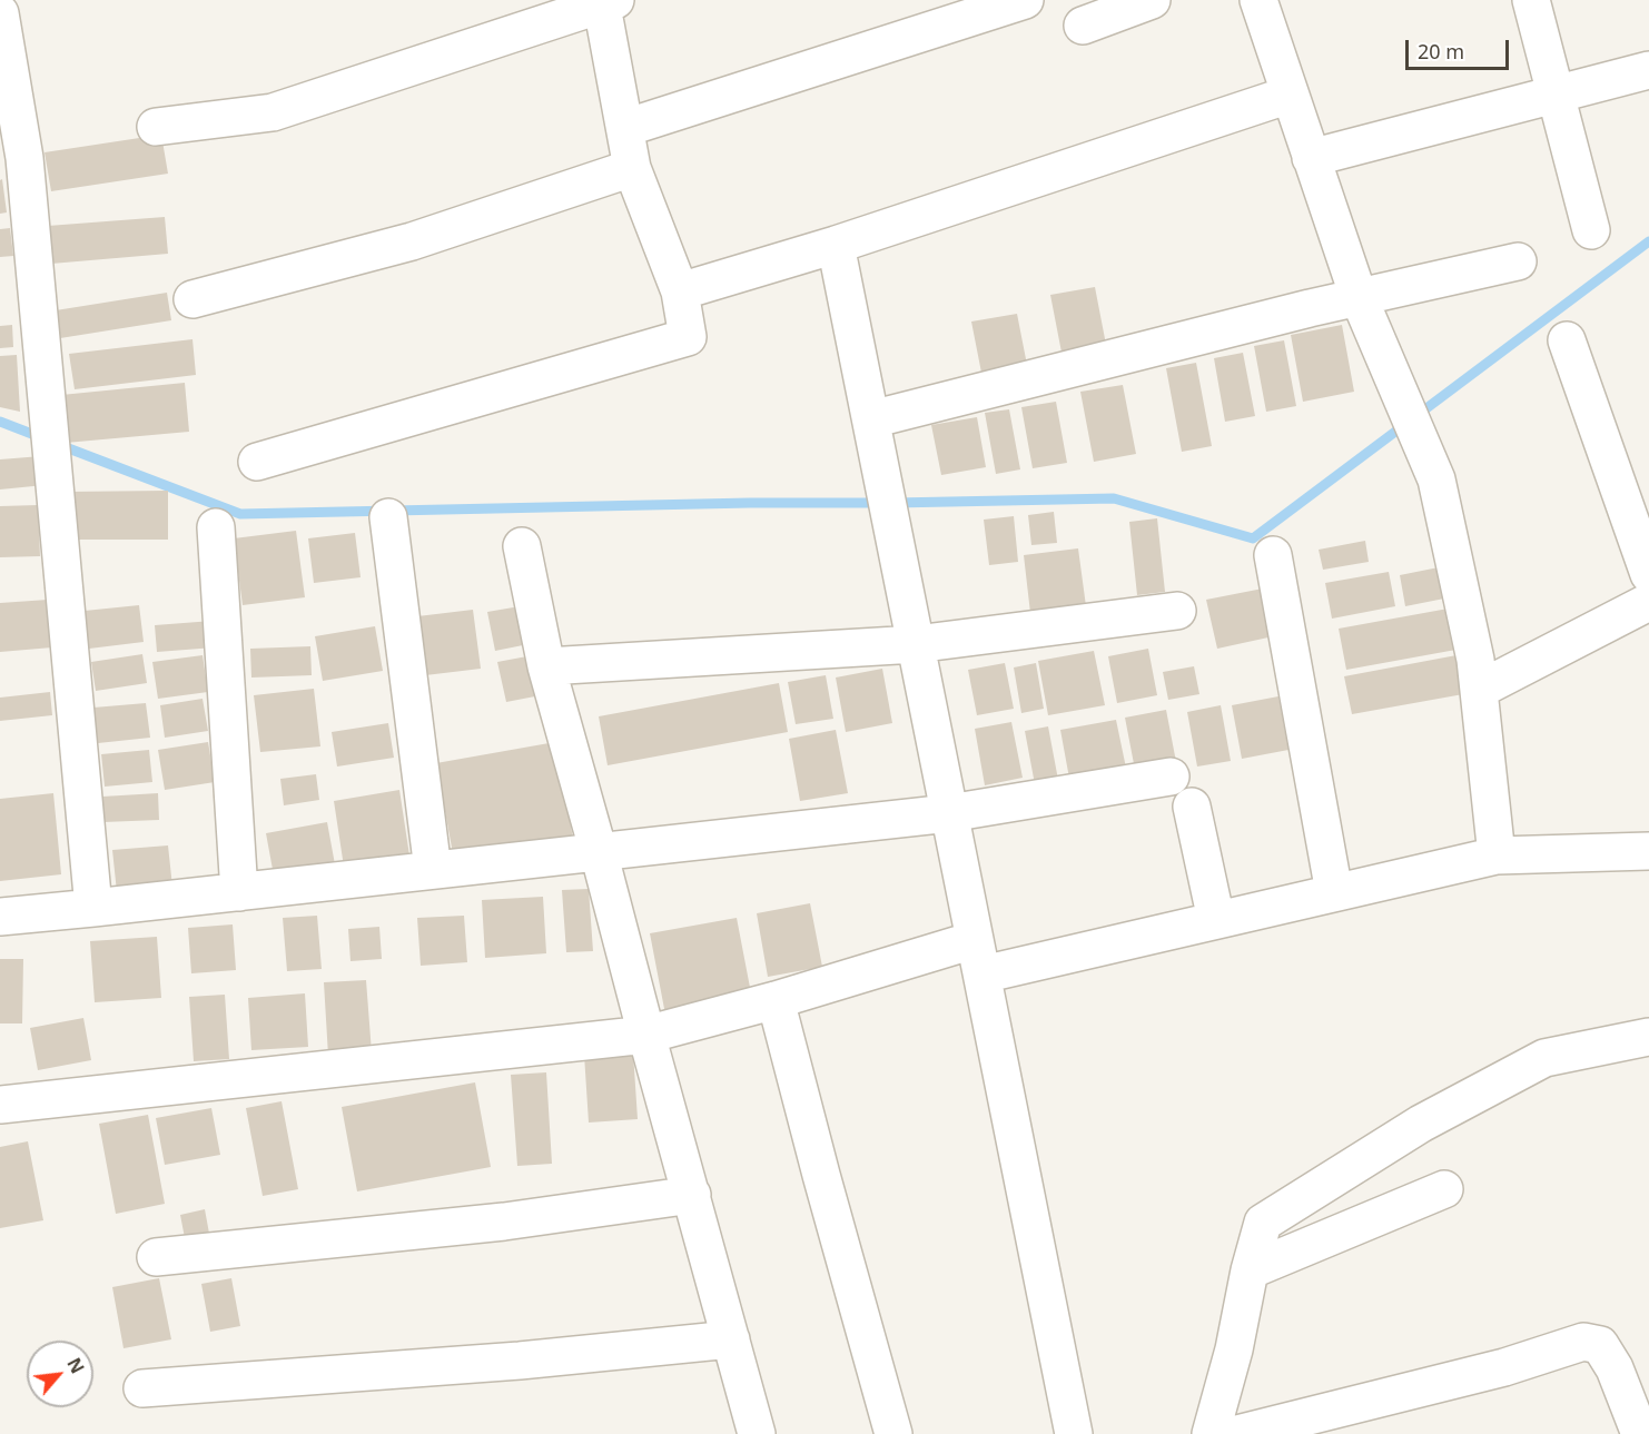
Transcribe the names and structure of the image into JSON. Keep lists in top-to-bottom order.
{
  "scale_bar": "20 m",
  "north": "top right"
}
